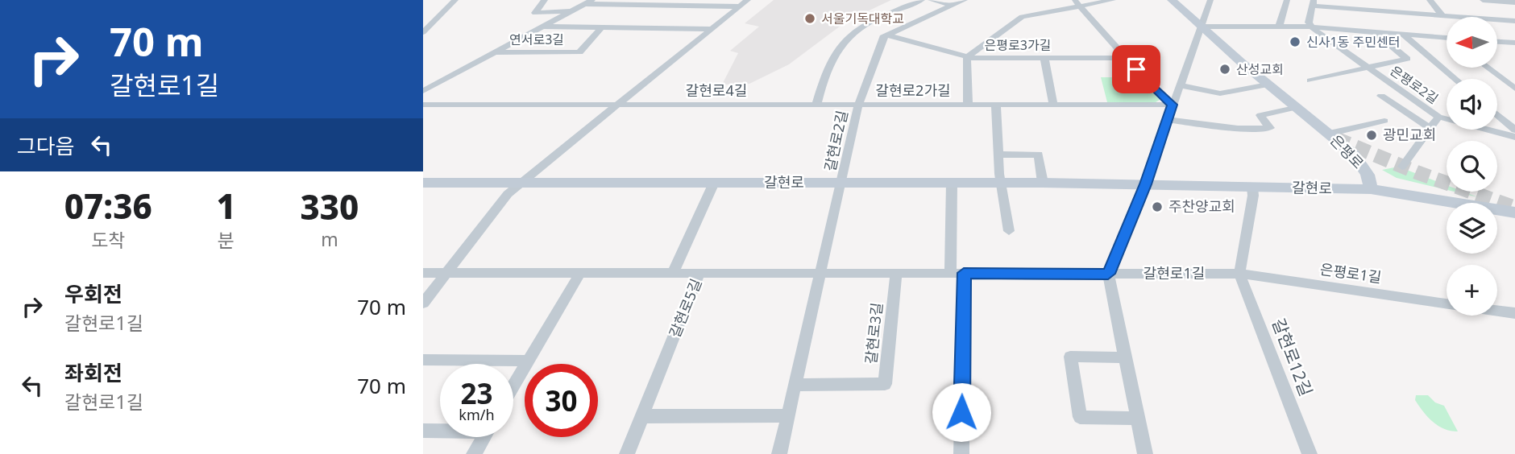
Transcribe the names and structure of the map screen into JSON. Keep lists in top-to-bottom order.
{
  "streets": {
    "main road": ["은평로", "갈현로"],
    "street": [
      "연서로3길",
      "은평로3가길",
      "은평로2길",
      "갈현로4길",
      "갈현로2가길",
      "갈현로2길",
      "갈현로1길",
      "은평로1길",
      "갈현로5길",
      "갈현로3길",
      "갈현로12길"
    ]
  },
  "crossings": [
    ["은평로3가길", "갈현로2가길"],
    ["갈현로4길", "갈현로2길"],
    ["갈현로2가길", "갈현로2길"],
    ["갈현로2길", "갈현로"],
    ["은평로", "갈현로"],
    ["갈현로1길", "은평로1길"],
    ["갈현로1길", "갈현로3길"],
    ["갈현로1길", "갈현로12길"],
    ["은평로1길", "갈현로12길"]
  ],
  "places": [
    "서울기독대학교",
    "신사1동 주민센터",
    "산성교회",
    "광민교회",
    "주찬양교회"
  ],
  "north": "left",
  "page": {
    "turn": ["70 m", "갈현로1길"],
    "map_buttons": "+",
    "then": "그다음",
    "eta": [
      "07:36",
      "도착",
      "1",
      "분",
      "330",
      "m"
    ],
    "list": [
      {
        "name": "우회전",
        "note": "갈현로1길",
        "value": "70 m"
      },
      {
        "name": "좌회전",
        "note": "갈현로1길",
        "value": "70 m"
      }
    ],
    "speed": "23 km/h",
    "limit": "30"
  }
}
